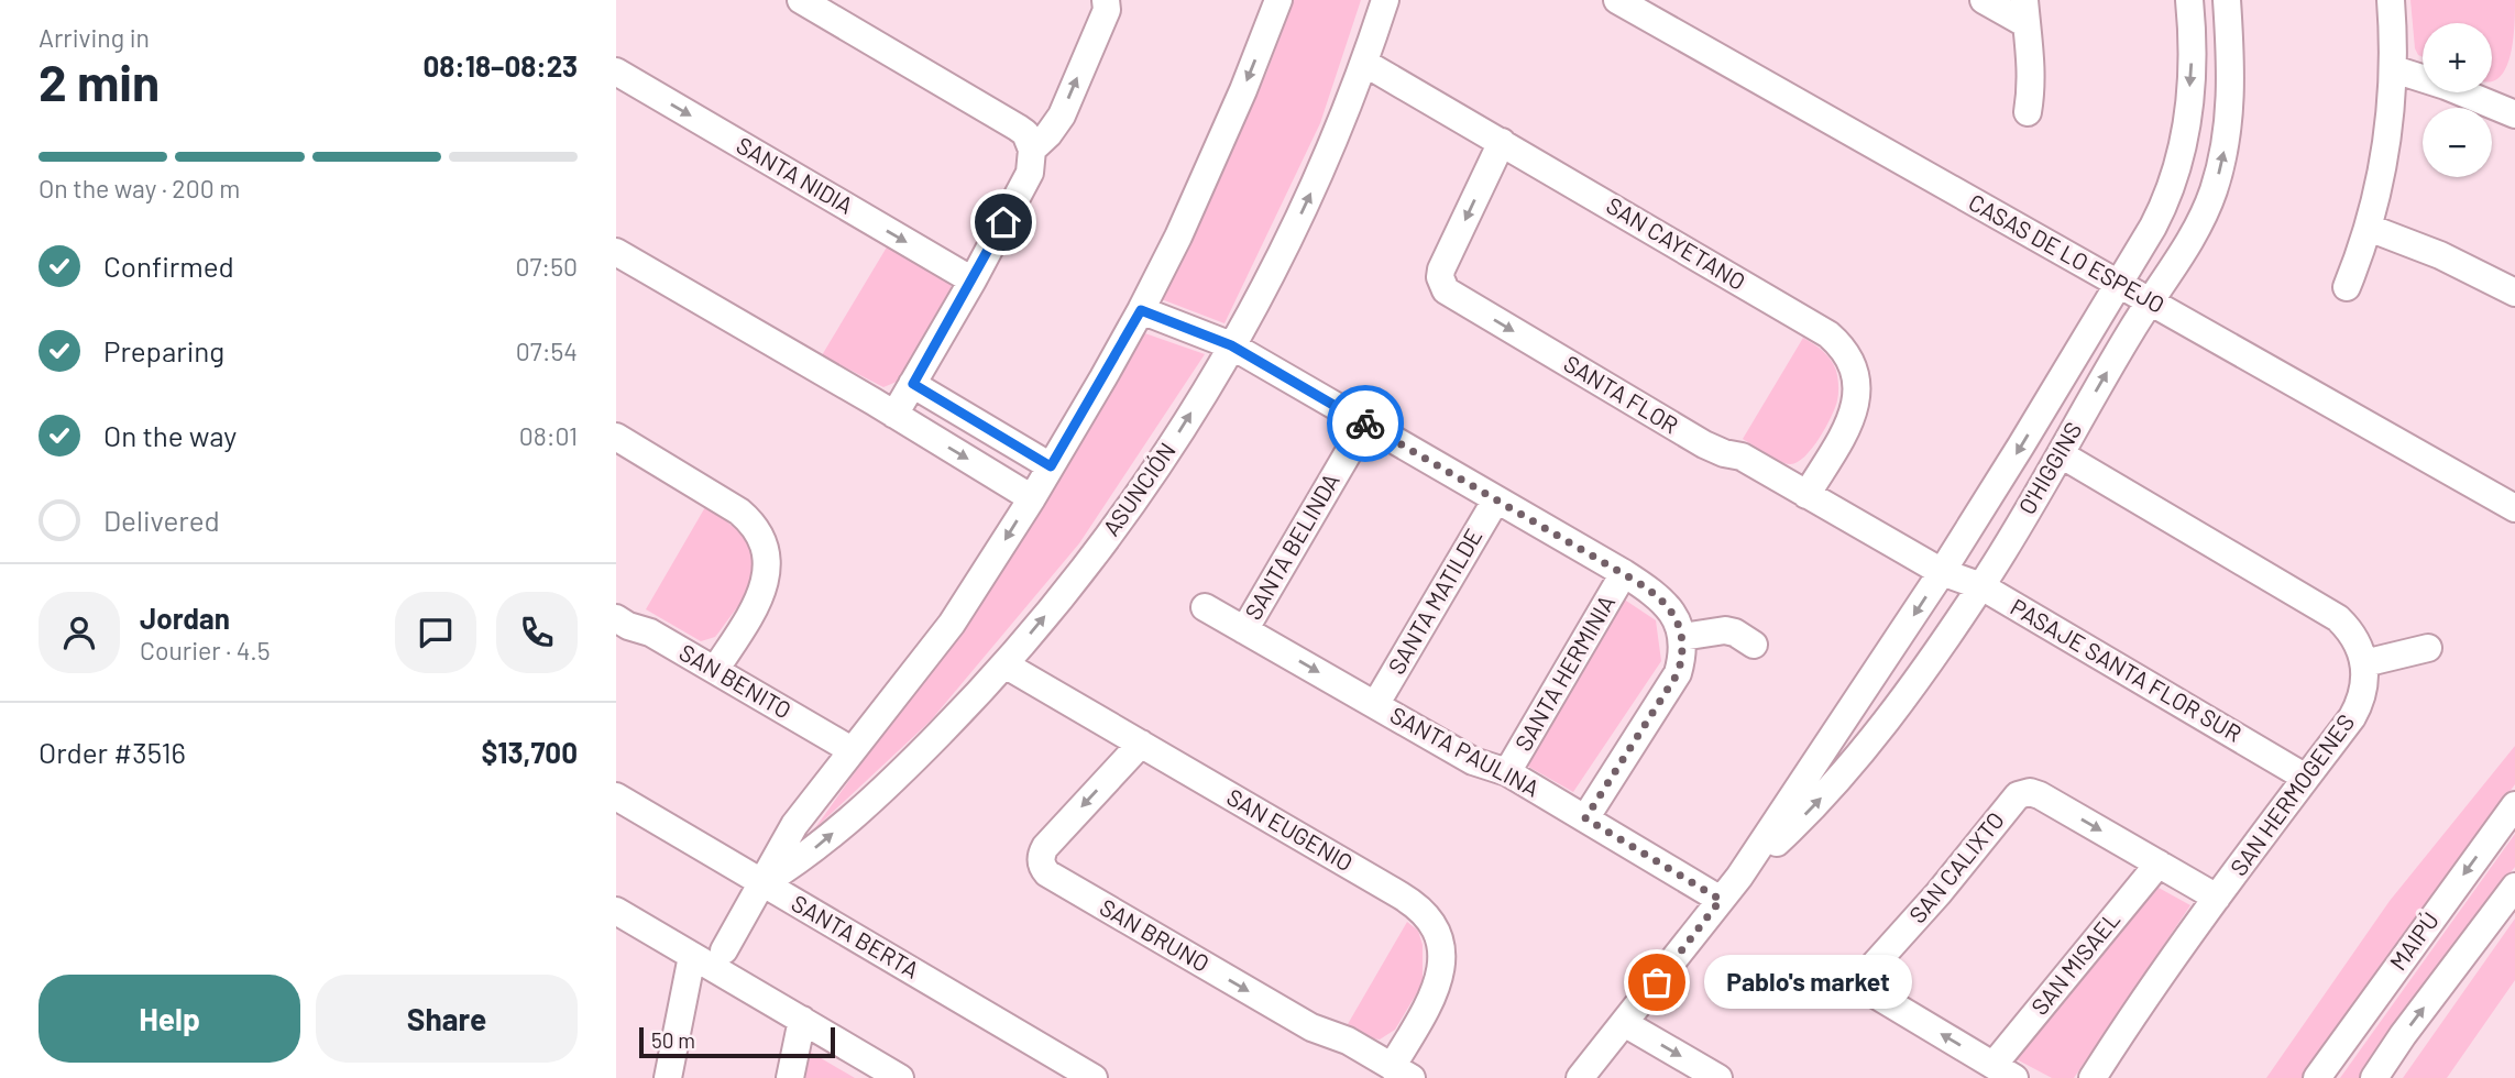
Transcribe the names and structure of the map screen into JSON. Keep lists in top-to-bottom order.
{
  "streets": {
    "street": [
      "SANTA NIDIA",
      "SAN CAYETANO",
      "CASAS DE LO ESPEJO",
      "SANTA FLOR",
      "O'HIGGINS",
      "ASUNCIÓN",
      "SANTA BELINDA",
      "SANTA MATILDE",
      "PASAJE SANTA FLOR SUR",
      "SANTA HERMINIA",
      "SAN BENITO",
      "SANTA PAULINA",
      "SAN HERMOGENES",
      "SAN EUGENIO",
      "SAN CALIXTO",
      "SAN BRUNO",
      "SANTA BERTA",
      "MAIPÚ",
      "SAN MISAEL"
    ]
  },
  "crossings": [
    ["SAN CAYETANO", "SANTA FLOR"],
    ["SAN CAYETANO", "ASUNCIÓN"],
    ["CASAS DE LO ESPEJO", "O'HIGGINS"],
    ["SANTA FLOR", "O'HIGGINS"],
    ["SANTA FLOR", "PASAJE SANTA FLOR SUR"],
    ["O'HIGGINS", "PASAJE SANTA FLOR SUR"],
    ["O'HIGGINS", "SANTA PAULINA"],
    ["ASUNCIÓN", "SAN BENITO"],
    ["ASUNCIÓN", "SAN EUGENIO"],
    ["ASUNCIÓN", "SANTA BERTA"],
    ["SANTA BELINDA", "SANTA PAULINA"],
    ["SANTA MATILDE", "SANTA PAULINA"],
    ["PASAJE SANTA FLOR SUR", "SAN HERMOGENES"],
    ["SANTA HERMINIA", "SANTA PAULINA"],
    ["SAN HERMOGENES", "SAN CALIXTO"],
    ["SAN EUGENIO", "SAN BRUNO"],
    ["SAN CALIXTO", "SAN MISAEL"]
  ],
  "places": ["Pablo's market"],
  "scale_bar": "50 m",
  "page": {
    "heading": ["2 min", "Arriving in", "08:18–08:23"],
    "panel": [
      "Jordan",
      "Courier · 4.5",
      "Order #3516",
      "$13,700"
    ],
    "map_buttons": ["+", "−"],
    "bar": "On the way · 200 m",
    "list": [
      ["Confirmed", "07:50"],
      ["Preparing", "07:54"],
      ["On the way", "08:01"],
      "Delivered"
    ],
    "bubble": "Pablo's market",
    "buttons": ["Help", "Share"],
    "scale": "50 m"
  }
}
